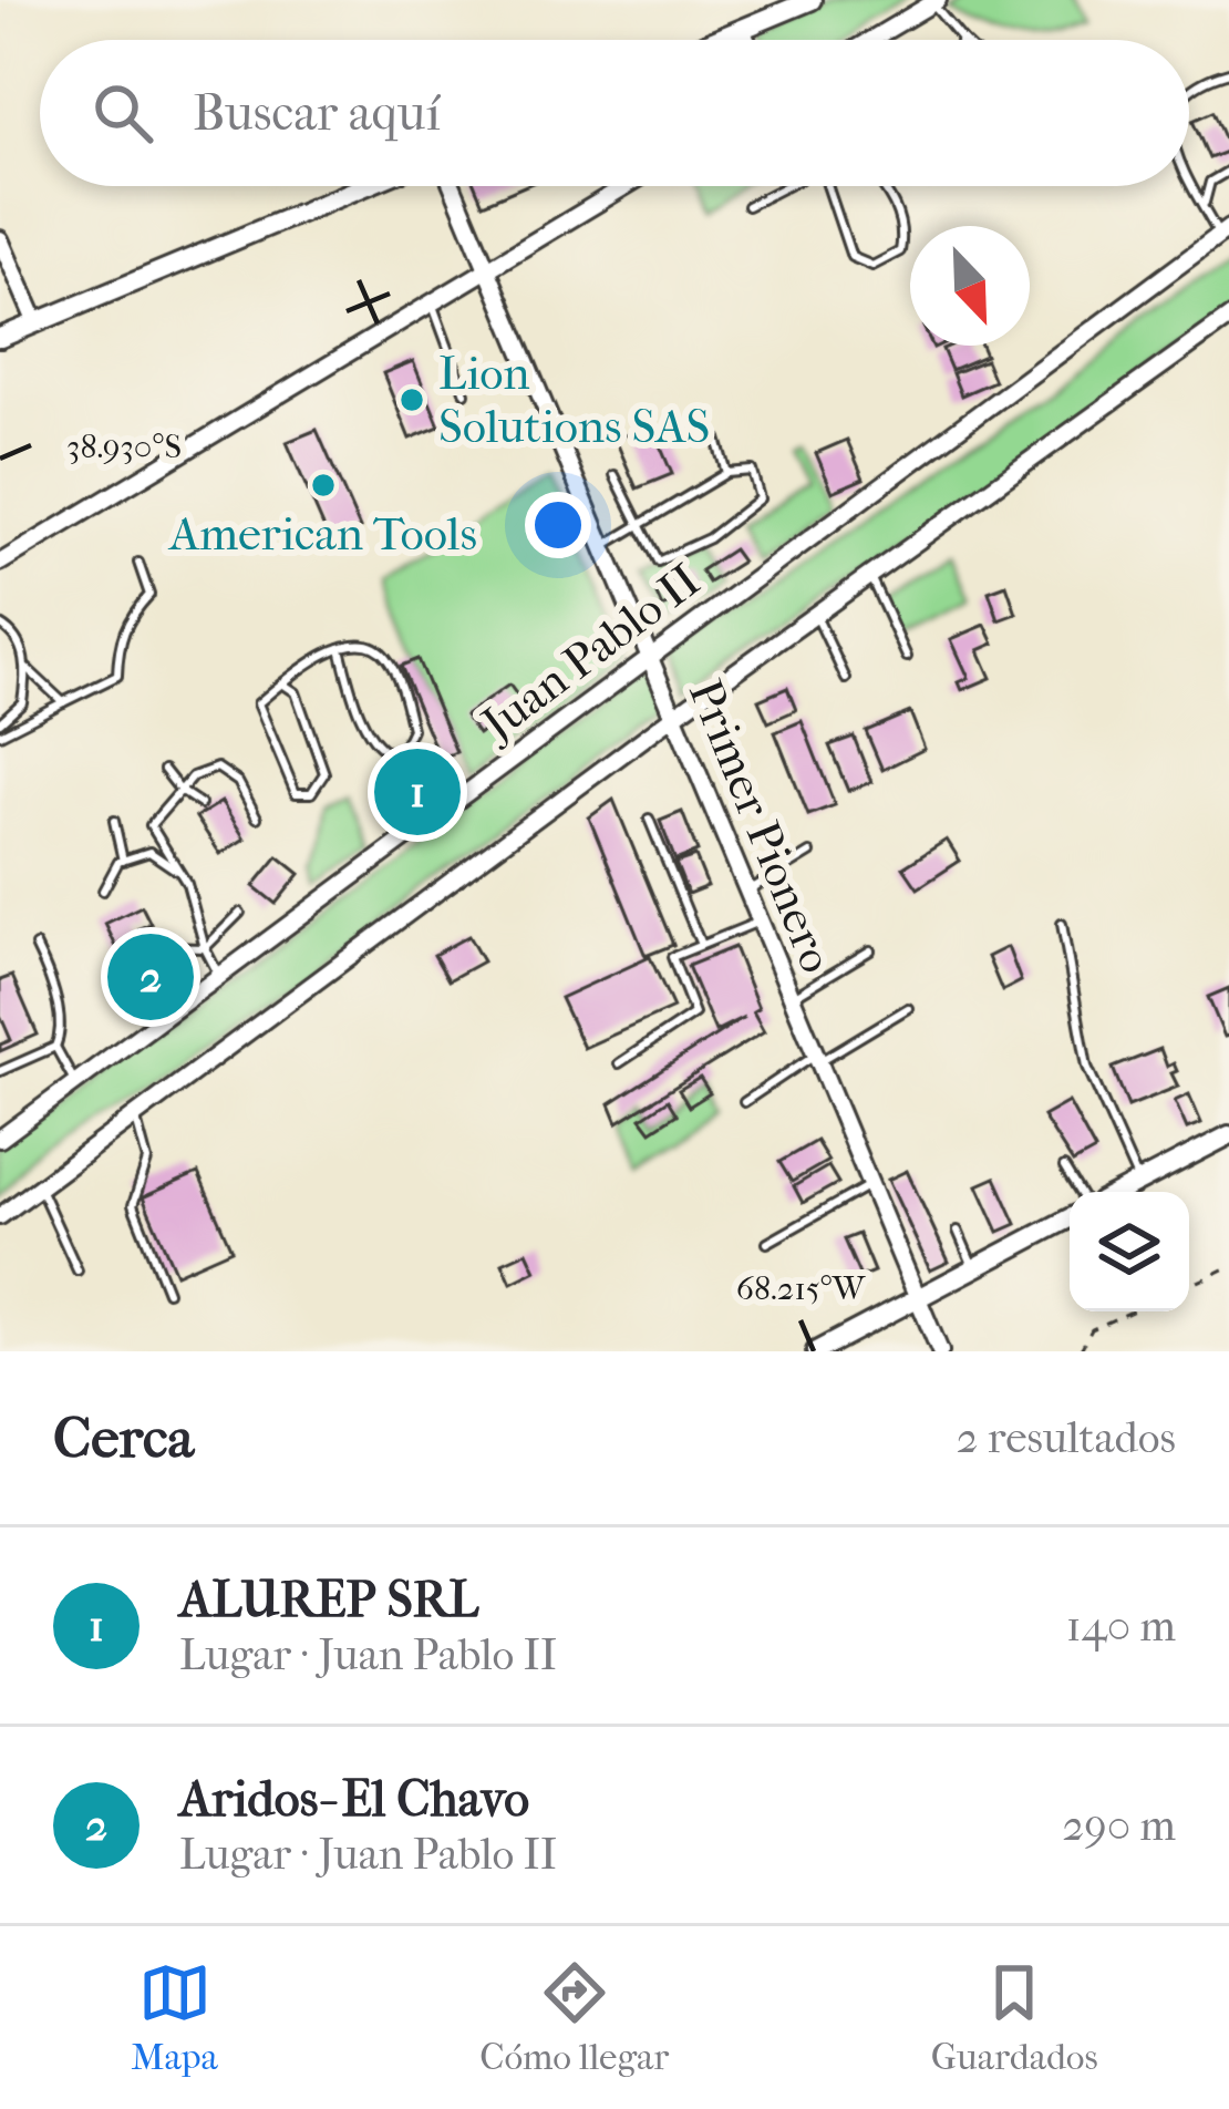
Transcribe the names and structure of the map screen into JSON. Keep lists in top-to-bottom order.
{
  "streets": {
    "street": ["Juan Pablo II", "Primer Pionero"]
  },
  "crossings": [
    ["Juan Pablo II", "Primer Pionero"]
  ],
  "places": ["Lion Solutions SAS", "American Tools"],
  "north": "bottom right",
  "page": {
    "search": "Buscar aquí",
    "pins": ["1", "2"],
    "heading": ["Cerca", "2 resultados"],
    "list": [
      {
        "mark": "1",
        "name": "ALUREP SRL",
        "note": "Lugar · Juan Pablo II",
        "value": "140 m"
      },
      {
        "mark": "2",
        "name": "Aridos- El Chavo",
        "note": "Lugar · Juan Pablo II",
        "value": "290 m"
      }
    ],
    "nav": ["Mapa", "Cómo llegar", "Guardados"]
  },
  "coordinates": ["38.930°S", "68.215°W"]
}
